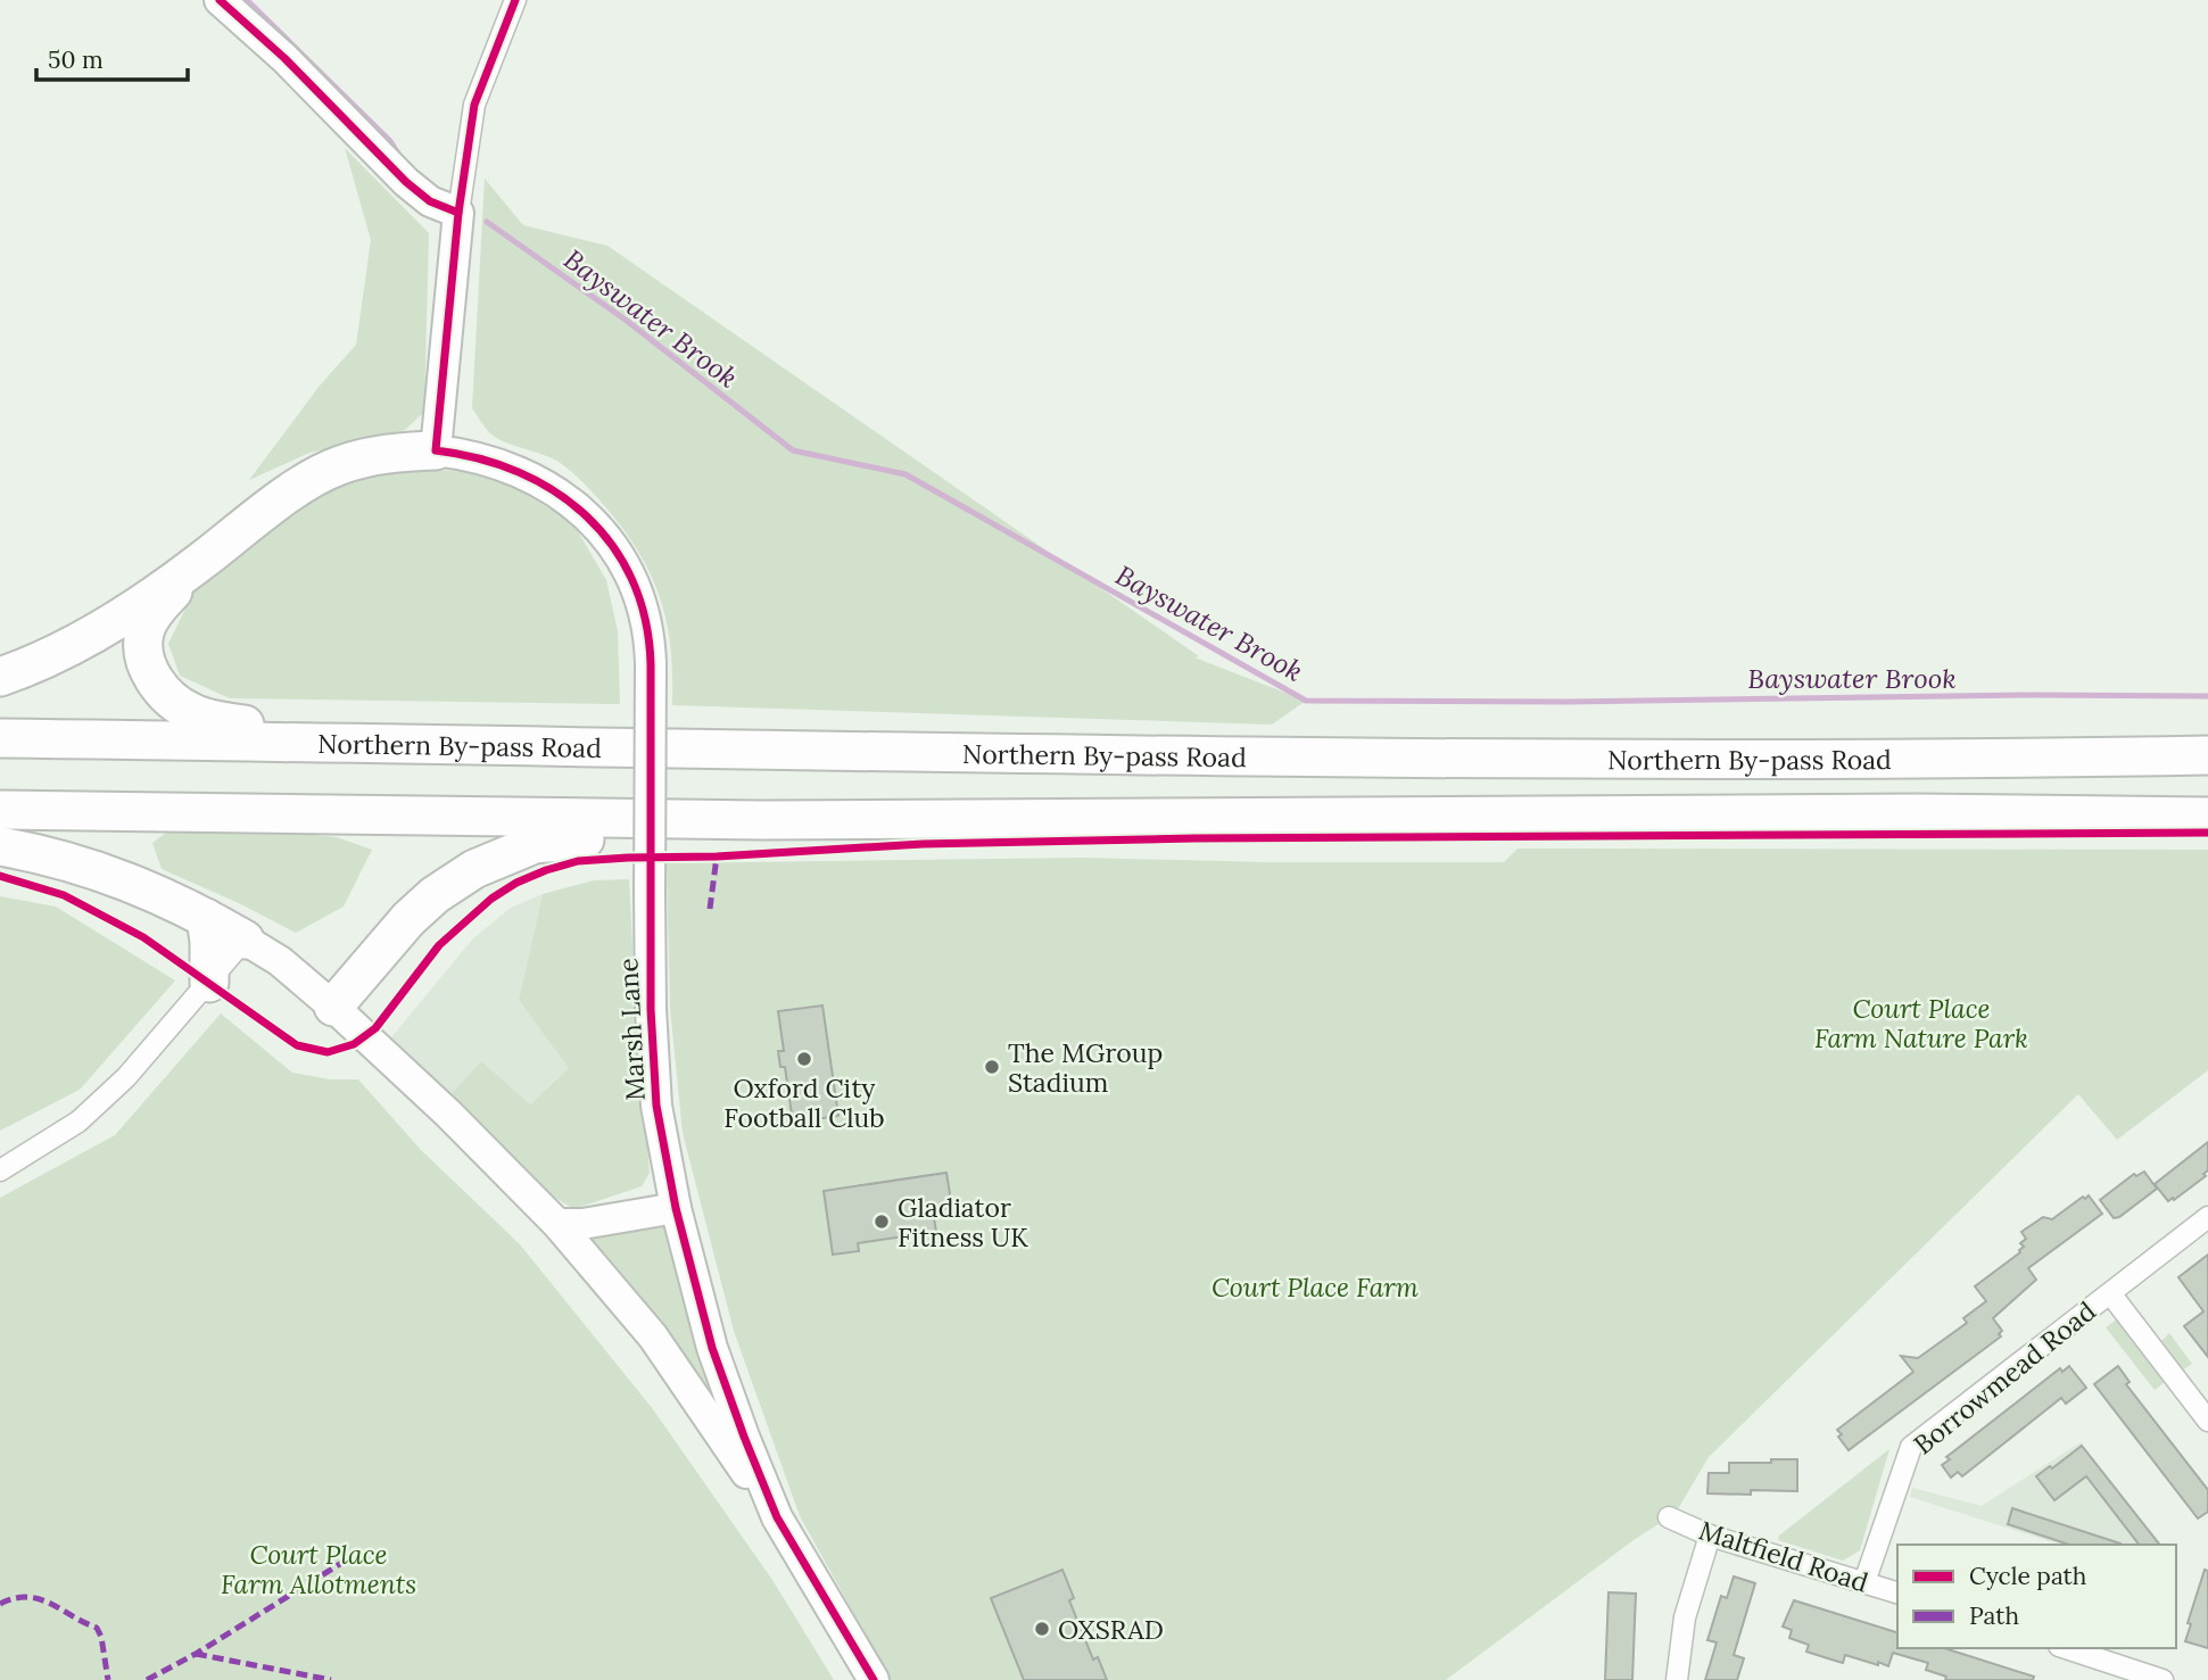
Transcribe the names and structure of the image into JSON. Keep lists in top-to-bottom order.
{
  "streets": {
    "highway": ["Northern By-pass Road"],
    "main road": ["Marsh Lane"],
    "street": ["Borrowmead Road", "Maltfield Road"]
  },
  "crossings": [
    ["Borrowmead Road", "Maltfield Road"]
  ],
  "water": ["Bayswater Brook"],
  "parks": ["Court Place Farm Nature Park", "Court Place Farm", "Court Place Farm Allotments"],
  "places": [
    "Oxford City Football Club",
    "The MGroup Stadium",
    "Gladiator Fitness UK",
    "OXSRAD"
  ],
  "legend": ["Cycle path", "Path"],
  "scale_bar": "50 m"
}
